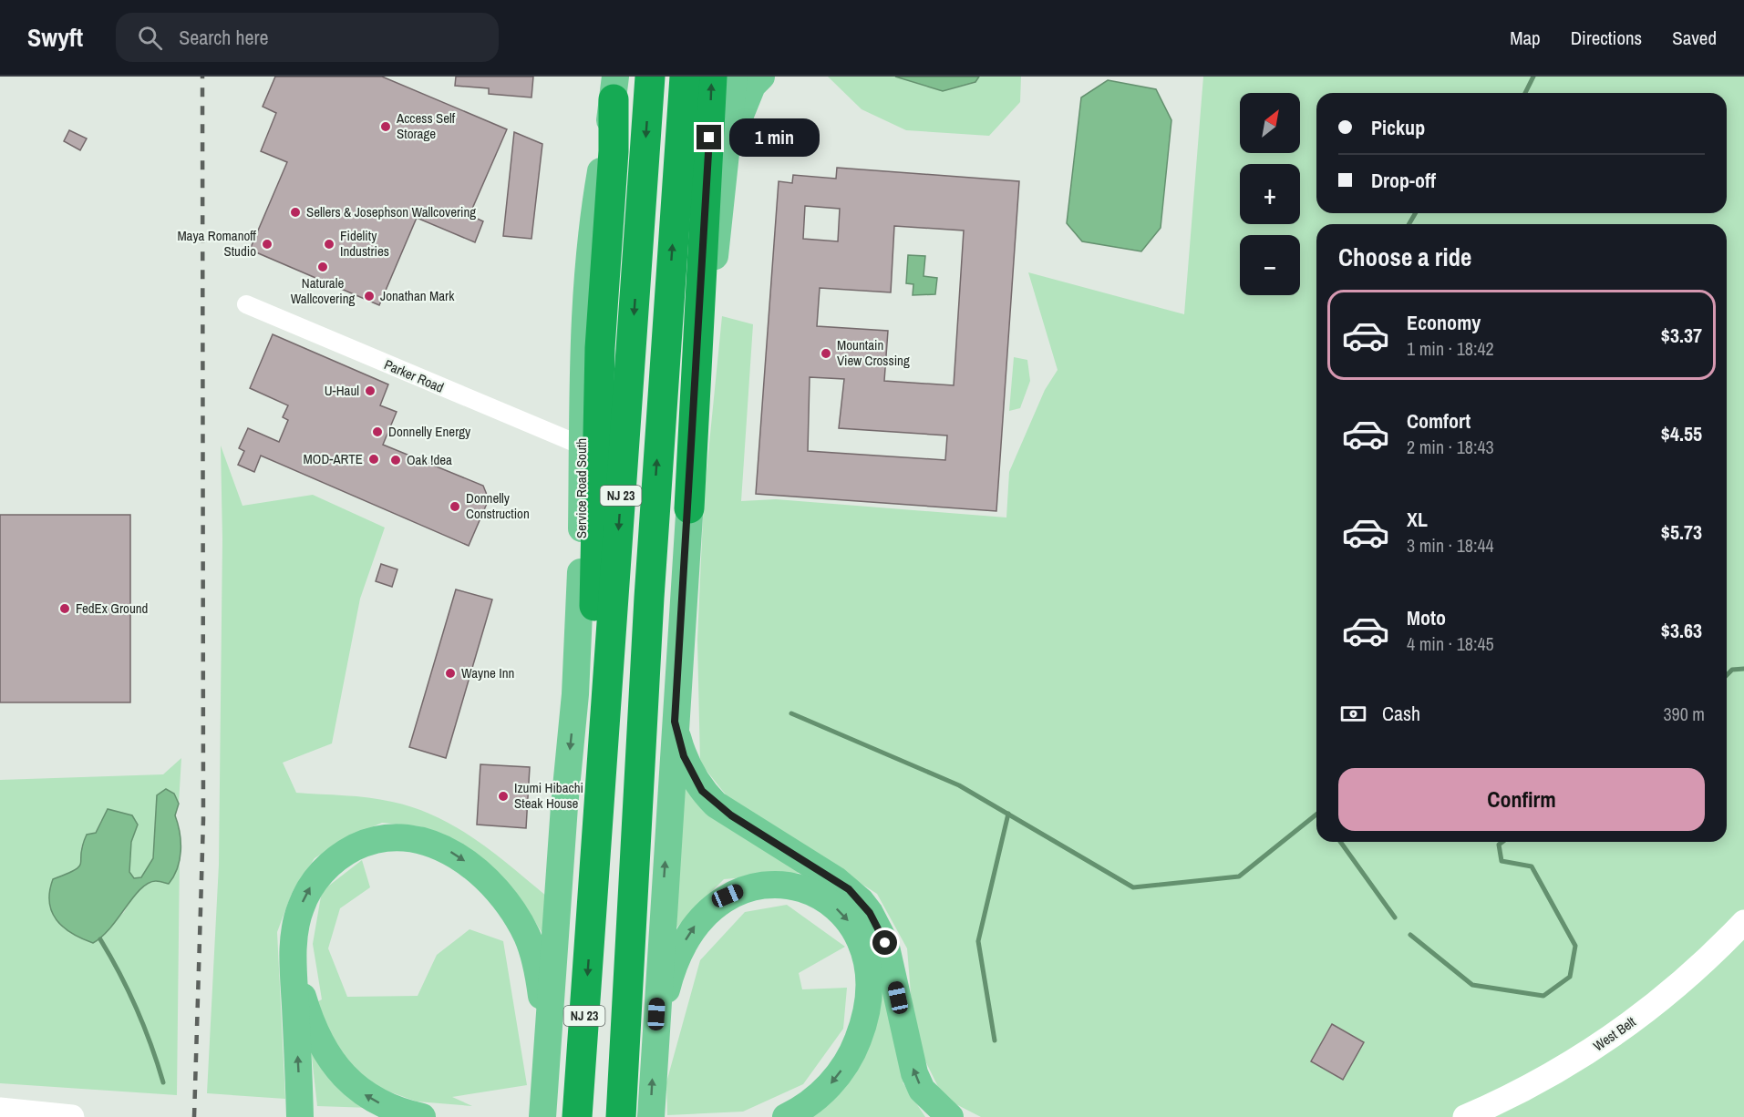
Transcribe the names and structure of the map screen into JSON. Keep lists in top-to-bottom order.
{
  "streets": {
    "highway": ["NJ 23"],
    "main road": ["Service Road South", "West Belt"],
    "street": ["Parker Road"]
  },
  "crossings": [
    ["Parker Road", "Service Road South"]
  ],
  "places": [
    "Access Self Storage",
    "Sellers & Josephson Wallcovering",
    "Maya Romanoff Studio",
    "Fidelity Industries",
    "Naturale Wallcovering",
    "Jonathan Mark",
    "Mountain View Crossing",
    "U-Haul",
    "Donnelly Energy",
    "MOD-ARTE",
    "Oak !dea",
    "Donnelly Construction",
    "FedEx Ground",
    "Wayne Inn",
    "Izumi Hibachi Steak House"
  ],
  "north": "top right",
  "page": {
    "header": "Swyft",
    "search": "Search here",
    "nav": ["Map", "Directions", "Saved"],
    "map_buttons": ["+", "−"],
    "banner": ["Pickup", "Drop-off"],
    "bubble": "1 min",
    "heading": "Choose a ride",
    "list": [
      {
        "name": "Economy",
        "note": "1 min · 18:42",
        "value": "$3.37"
      },
      {
        "name": "Comfort",
        "note": "2 min · 18:43",
        "value": "$4.55"
      },
      {
        "name": "XL",
        "note": "3 min · 18:44",
        "value": "$5.73"
      },
      {
        "name": "Moto",
        "note": "4 min · 18:45",
        "value": "$3.63"
      }
    ],
    "pay": ["Cash", "390 m"],
    "buttons": "Confirm"
  }
}
